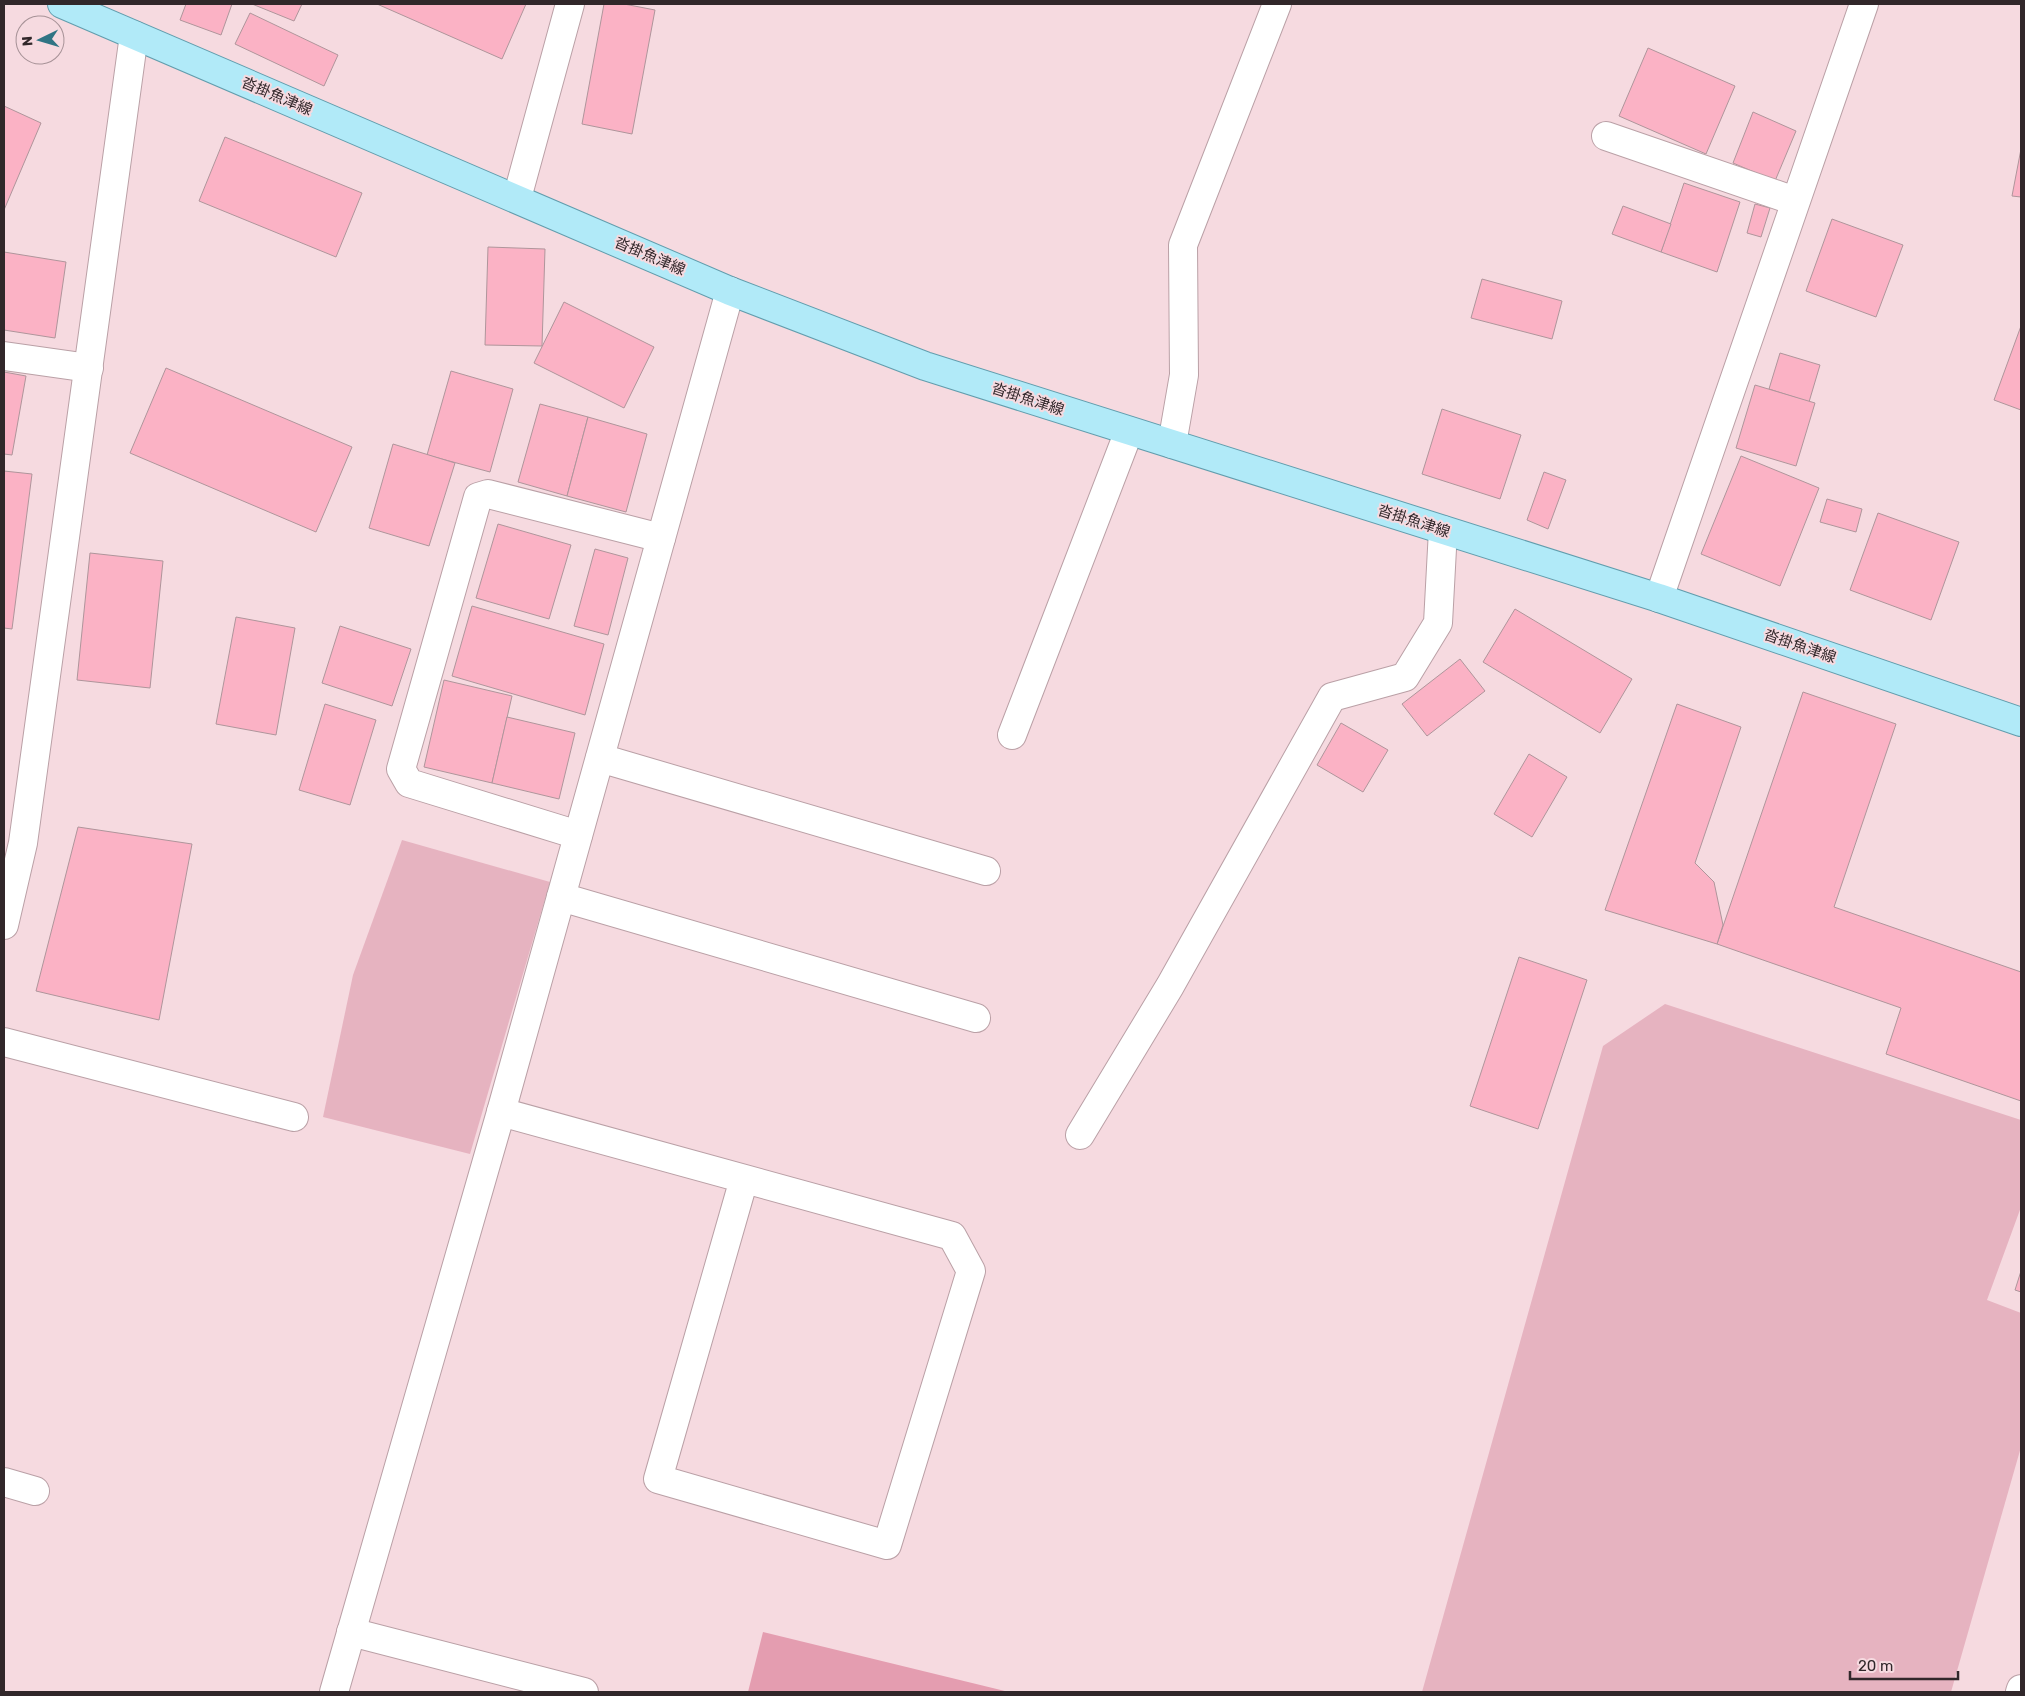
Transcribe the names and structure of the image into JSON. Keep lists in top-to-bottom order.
{
  "streets": {
    "main road": ["沓掛魚津線"]
  },
  "scale_bar": "20 m",
  "north": "left"
}
